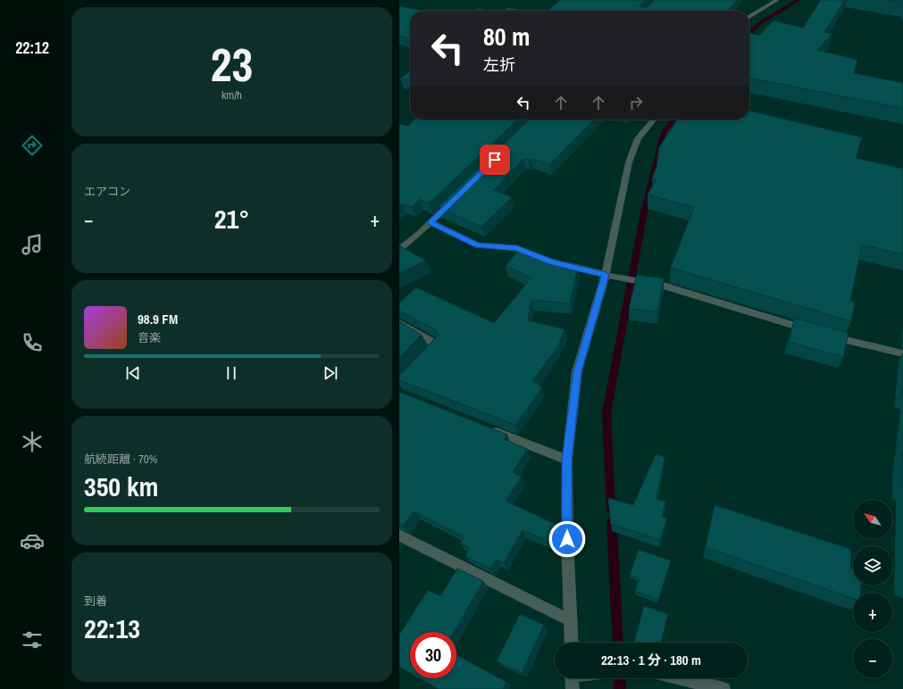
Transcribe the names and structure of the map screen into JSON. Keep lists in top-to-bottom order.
{
  "north": "top left",
  "page": {
    "tabs": "22:12",
    "tile": [
      ["23", "km/h"],
      "エアコン",
      ["航続距離 · 70%", "350 km"],
      ["到着", "22:13"]
    ],
    "turn": ["80 m", "左折"],
    "heat": ["−", "21°", "+"],
    "song": ["98.9 FM", "音楽"],
    "map_buttons": ["+", "−"],
    "limit": "30",
    "trip": "22:13 · 1 分 · 180 m"
  }
}
